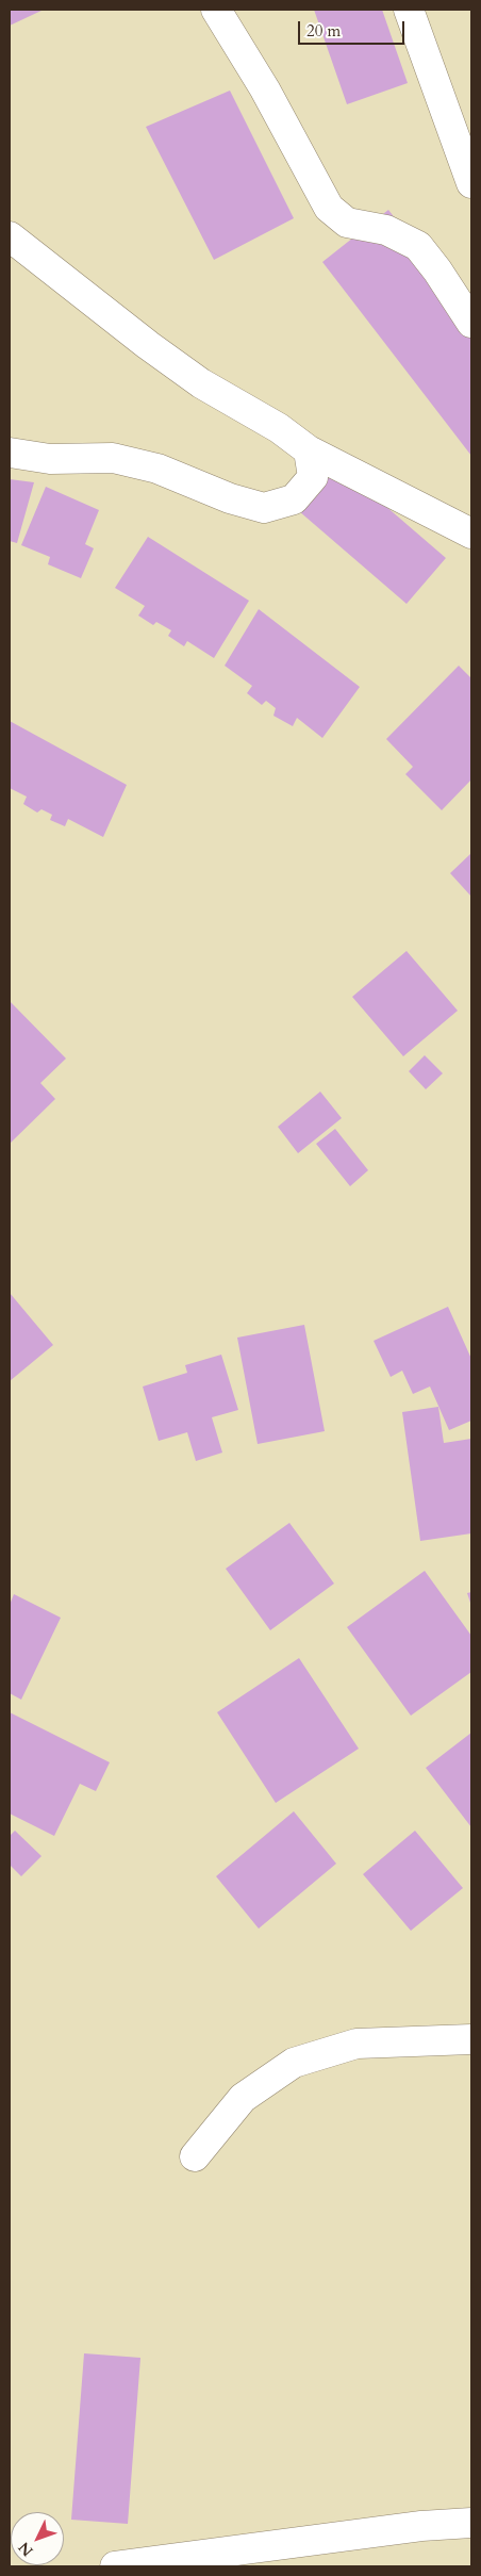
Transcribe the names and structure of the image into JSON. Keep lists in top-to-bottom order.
{
  "scale_bar": "20 m",
  "north": "bottom left"
}
